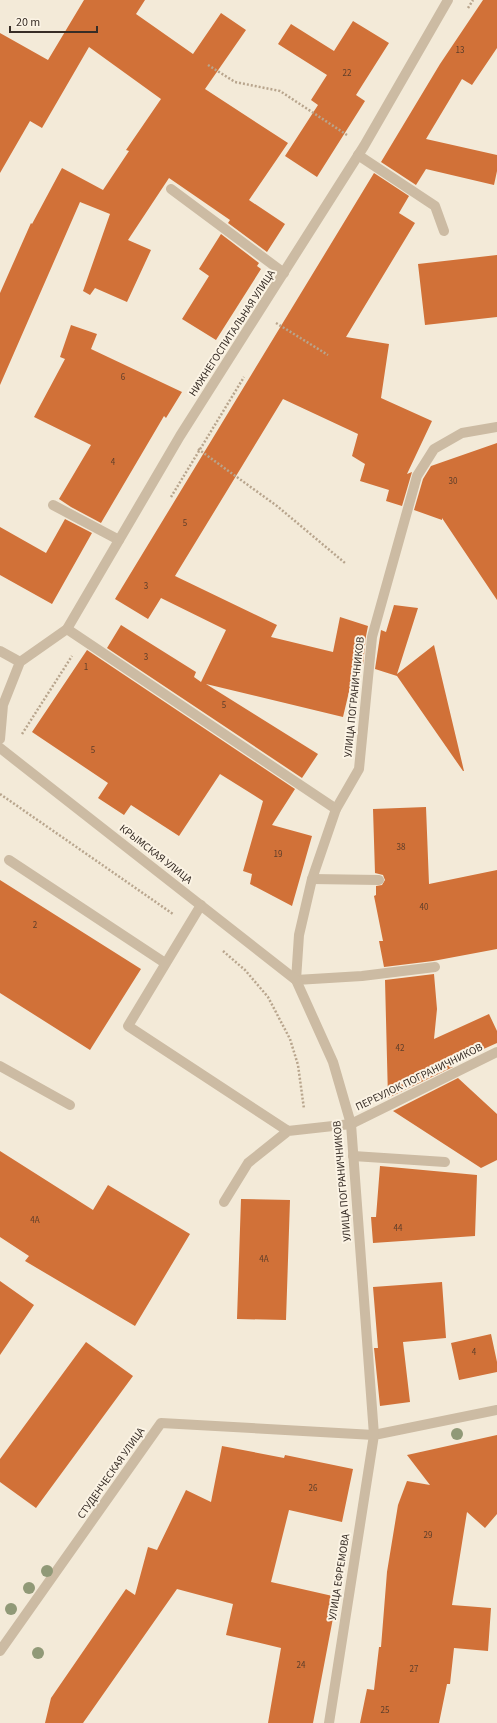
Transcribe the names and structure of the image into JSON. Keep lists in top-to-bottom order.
{
  "streets": {
    "street": [
      "НИЖНЕГОСПИТАЛЬНАЯ УЛИЦА",
      "УЛИЦА ПОГРАНИЧНИКОВ",
      "КРЫМСКАЯ УЛИЦА",
      "ПЕРЕУЛОК ПОГРАНИЧНИКОВ",
      "СТУДЕНЧЕСКАЯ УЛИЦА",
      "УЛИЦА ЕФРЕМОВА"
    ]
  },
  "crossings": [
    ["УЛИЦА ПОГРАНИЧНИКОВ", "КРЫМСКАЯ УЛИЦА"],
    ["УЛИЦА ПОГРАНИЧНИКОВ", "ПЕРЕУЛОК ПОГРАНИЧНИКОВ"],
    ["УЛИЦА ПОГРАНИЧНИКОВ", "СТУДЕНЧЕСКАЯ УЛИЦА"],
    ["УЛИЦА ПОГРАНИЧНИКОВ", "УЛИЦА ЕФРЕМОВА"],
    ["СТУДЕНЧЕСКАЯ УЛИЦА", "УЛИЦА ЕФРЕМОВА"]
  ],
  "house_numbers": [
    "13",
    "22",
    "6",
    "4",
    "30",
    "5",
    "3",
    "3",
    "1",
    "5",
    "5",
    "38",
    "19",
    "40",
    "2",
    "42",
    "4А",
    "44",
    "4А",
    "4",
    "26",
    "29",
    "24",
    "27",
    "25"
  ],
  "scale_bar": "20 m"
}
